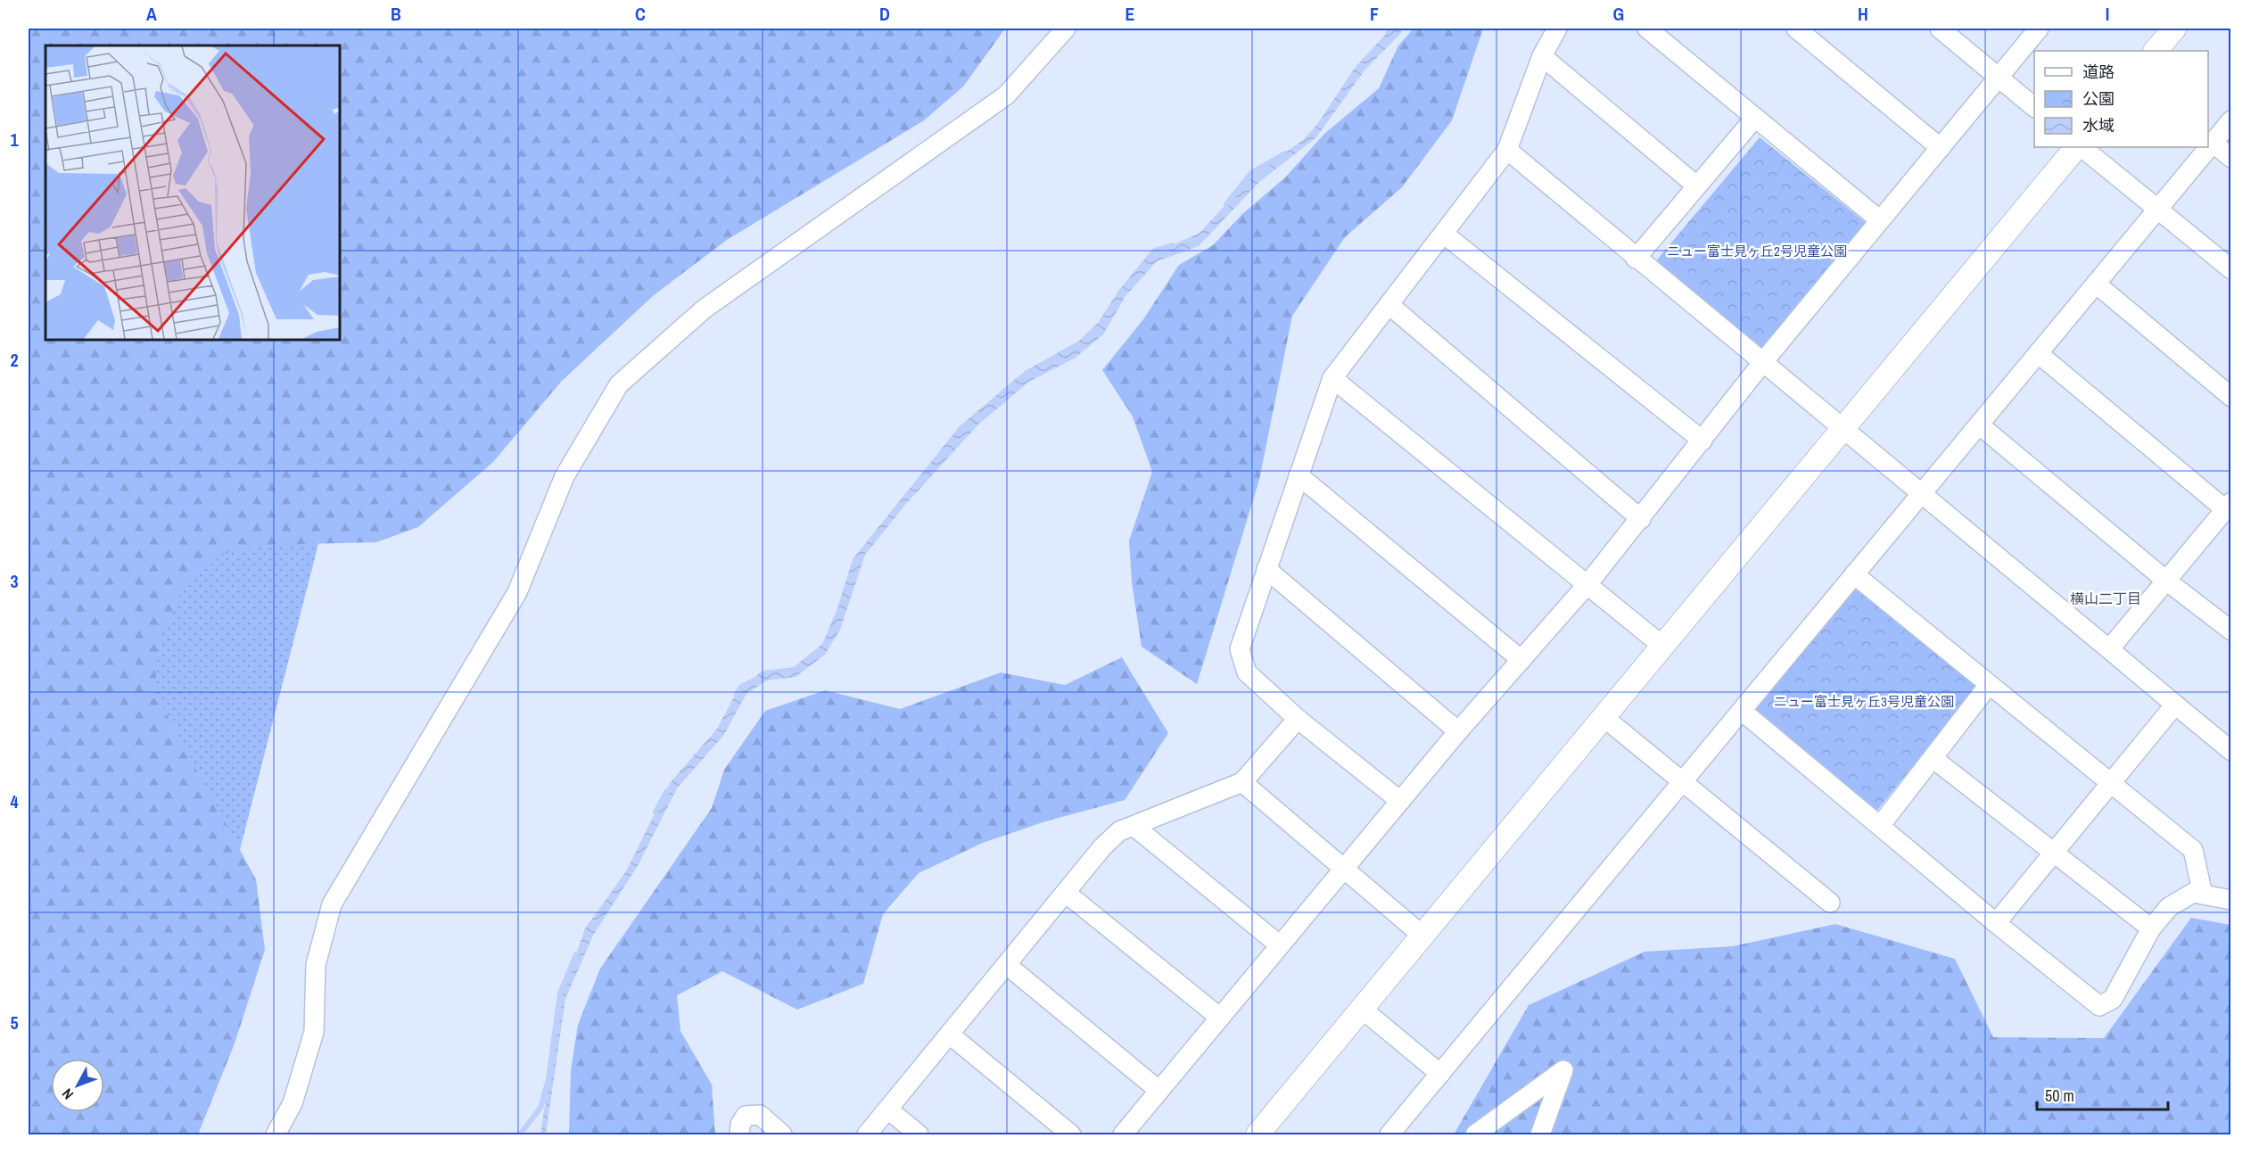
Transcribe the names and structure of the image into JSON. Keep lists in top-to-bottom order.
{
  "districts": ["横山二丁目"],
  "parks": ["ニュー富士見ヶ丘2号児童公園", "ニュー富士見ヶ丘3号児童公園"],
  "legend": ["道路", "公園", "水域"],
  "scale_bar": "50 m",
  "north": "bottom left",
  "grid": {
    "columns": [
      "A",
      "B",
      "C",
      "D",
      "E",
      "F",
      "G",
      "H",
      "I"
    ],
    "rows": [
      "1",
      "2",
      "3",
      "4",
      "5"
    ]
  }
}
